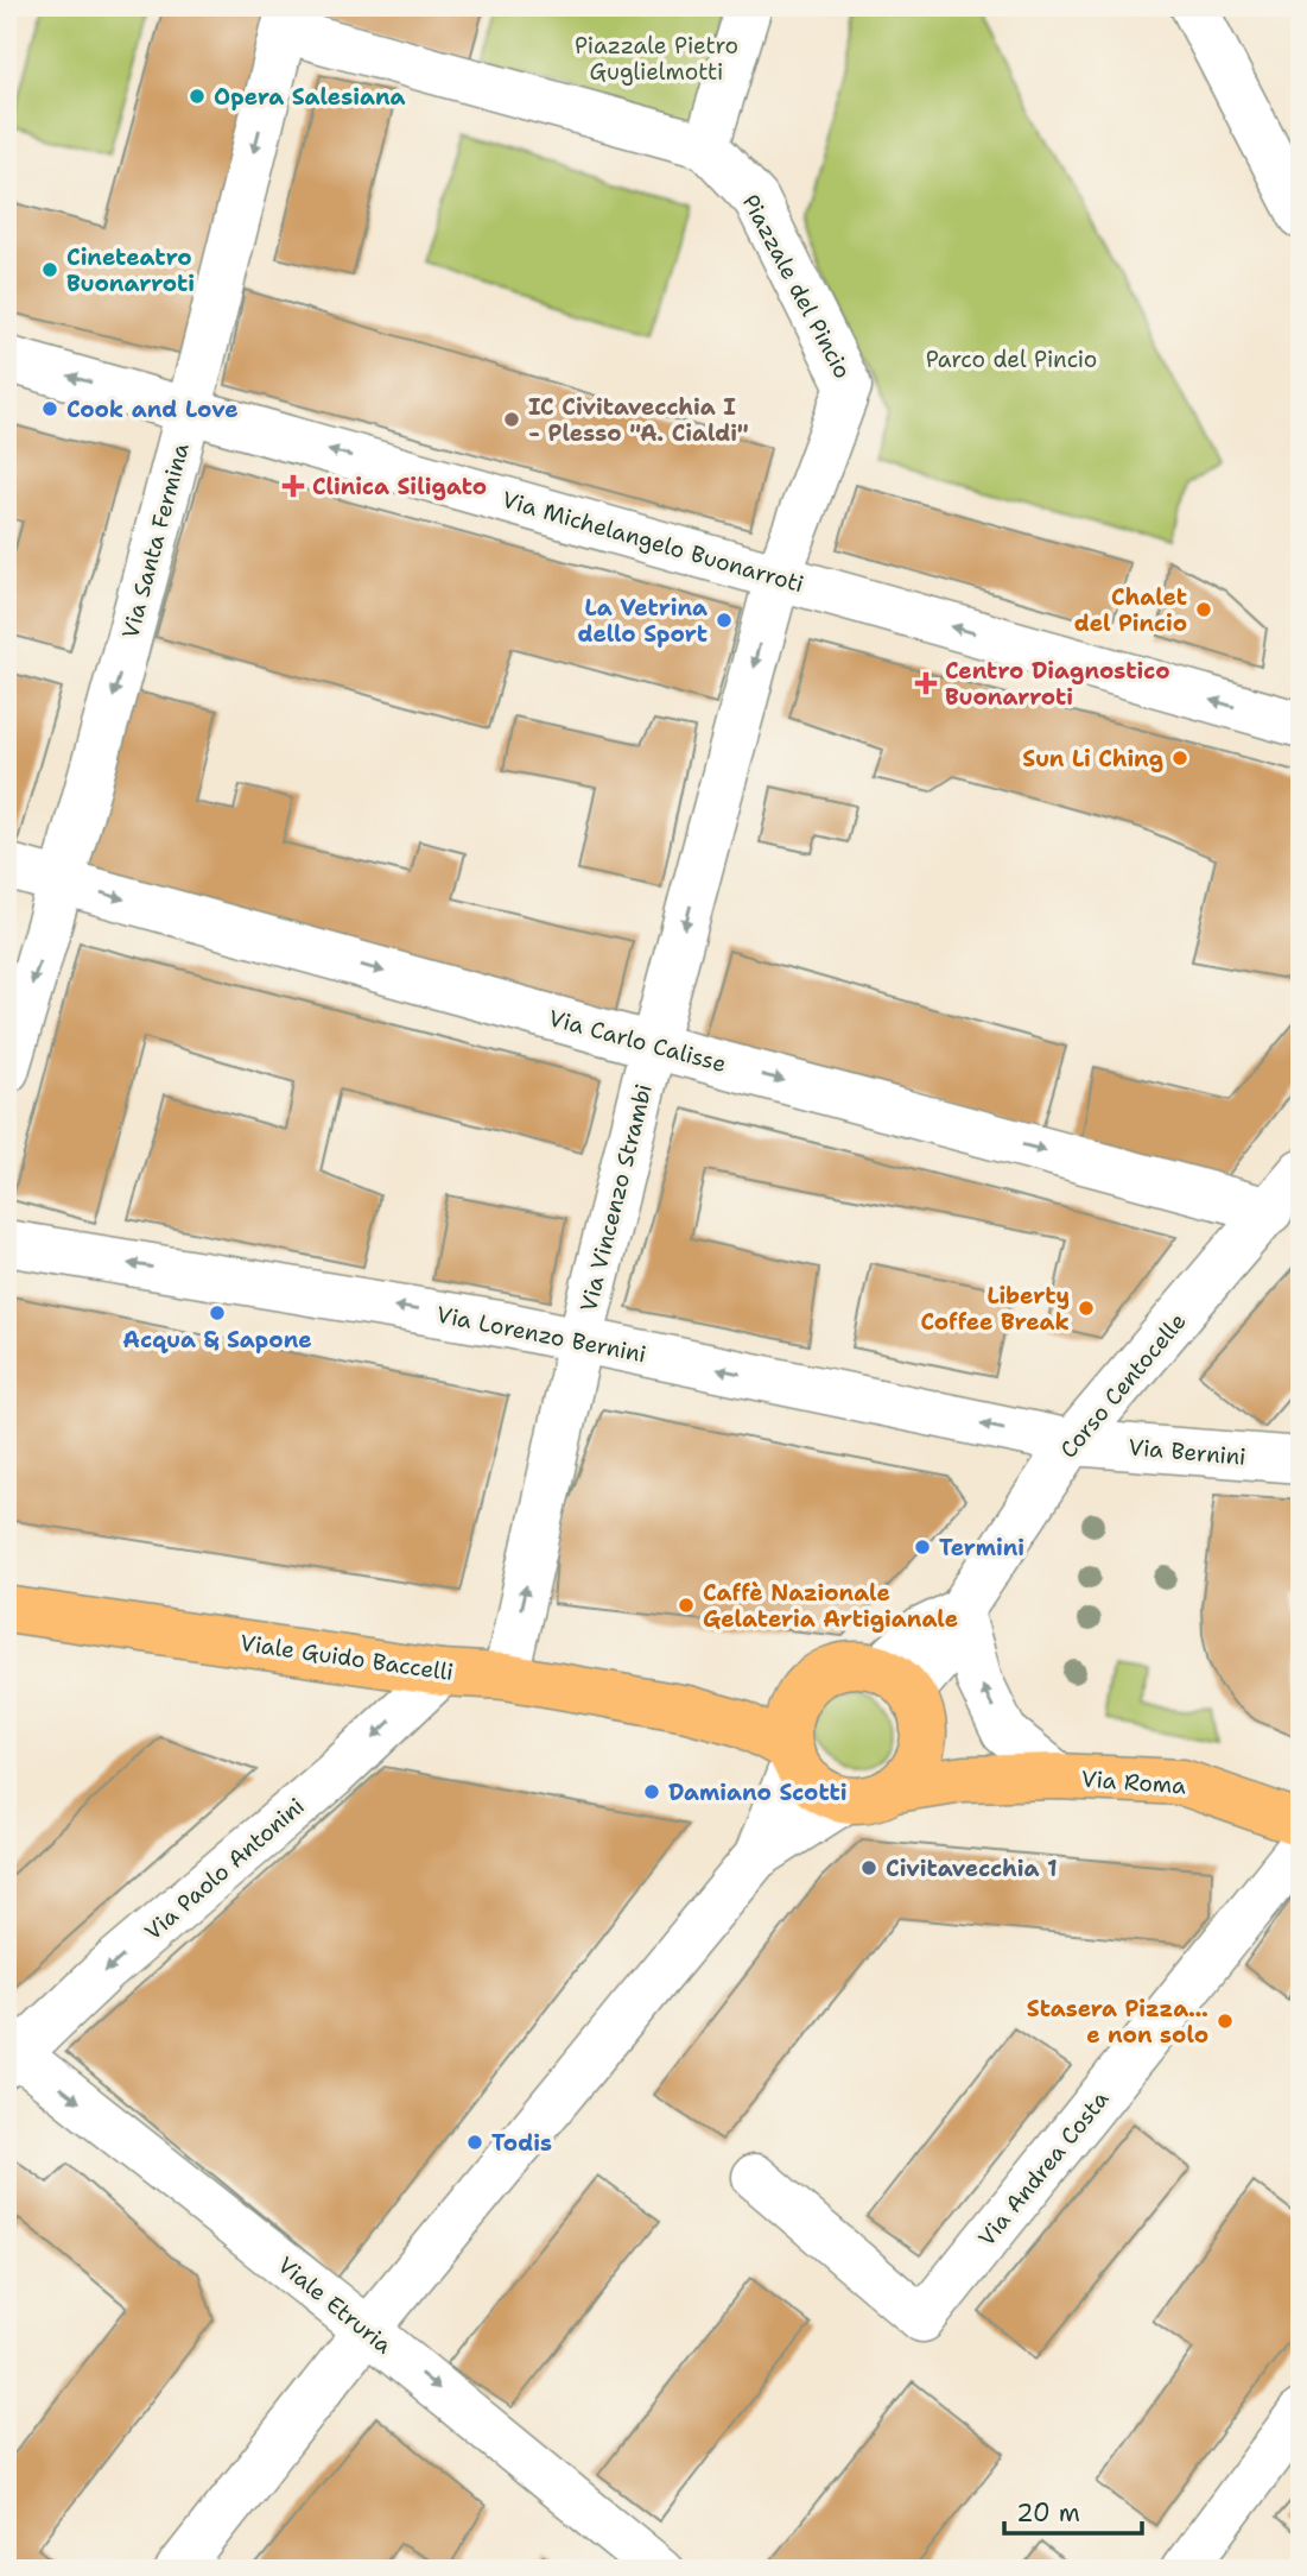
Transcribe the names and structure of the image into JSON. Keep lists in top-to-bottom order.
{
  "streets": {
    "main road": ["Viale Guido Baccelli", "Via Roma"],
    "street": [
      "Piazzale del Pincio",
      "Via Santa Fermina",
      "Via Michelangelo Buonarroti",
      "Via Carlo Calisse",
      "Via Vincenzo Strambi",
      "Via Lorenzo Bernini",
      "Corso Centocelle",
      "Via Bernini",
      "Via Paolo Antonini",
      "Via Andrea Costa",
      "Viale Etruria"
    ]
  },
  "crossings": [
    ["Piazzale del Pincio", "Via Michelangelo Buonarroti"],
    ["Piazzale del Pincio", "Via Vincenzo Strambi"],
    ["Via Santa Fermina", "Via Michelangelo Buonarroti"],
    ["Via Santa Fermina", "Via Carlo Calisse"],
    ["Via Michelangelo Buonarroti", "Via Vincenzo Strambi"],
    ["Via Carlo Calisse", "Via Vincenzo Strambi"],
    ["Via Carlo Calisse", "Corso Centocelle"],
    ["Via Vincenzo Strambi", "Via Lorenzo Bernini"],
    ["Via Vincenzo Strambi", "Viale Guido Baccelli"],
    ["Via Lorenzo Bernini", "Corso Centocelle"],
    ["Via Lorenzo Bernini", "Via Bernini"],
    ["Corso Centocelle", "Via Bernini"],
    ["Viale Guido Baccelli", "Via Paolo Antonini"],
    ["Via Paolo Antonini", "Viale Etruria"]
  ],
  "one_way": [
    "Via Santa Fermina",
    "Via Carlo Calisse",
    "Via Lorenzo Bernini",
    "Viale Etruria"
  ],
  "parks": ["Piazzale Pietro Guglielmotti", "Parco del Pincio"],
  "places": {
    "other": [
      "Opera Salesiana",
      "Cineteatro Buonarroti",
      "Cook and Love",
      "IC Civitavecchia I - Plesso \"A. Cialdi\"",
      "Chalet del Pincio",
      "La Vetrina dello Sport",
      "Sun Li Ching",
      "Liberty Coffee Break",
      "Acqua & Sapone",
      "Termini",
      "Caffè Nazionale Gelateria Artigianale",
      "Damiano Scotti",
      "Civitavecchia 1",
      "Stasera Pizza... e non solo",
      "Todis"
    ],
    "health": ["Clinica Siligato", "Centro Diagnostico Buonarroti"]
  },
  "scale_bar": "20 m"
}
